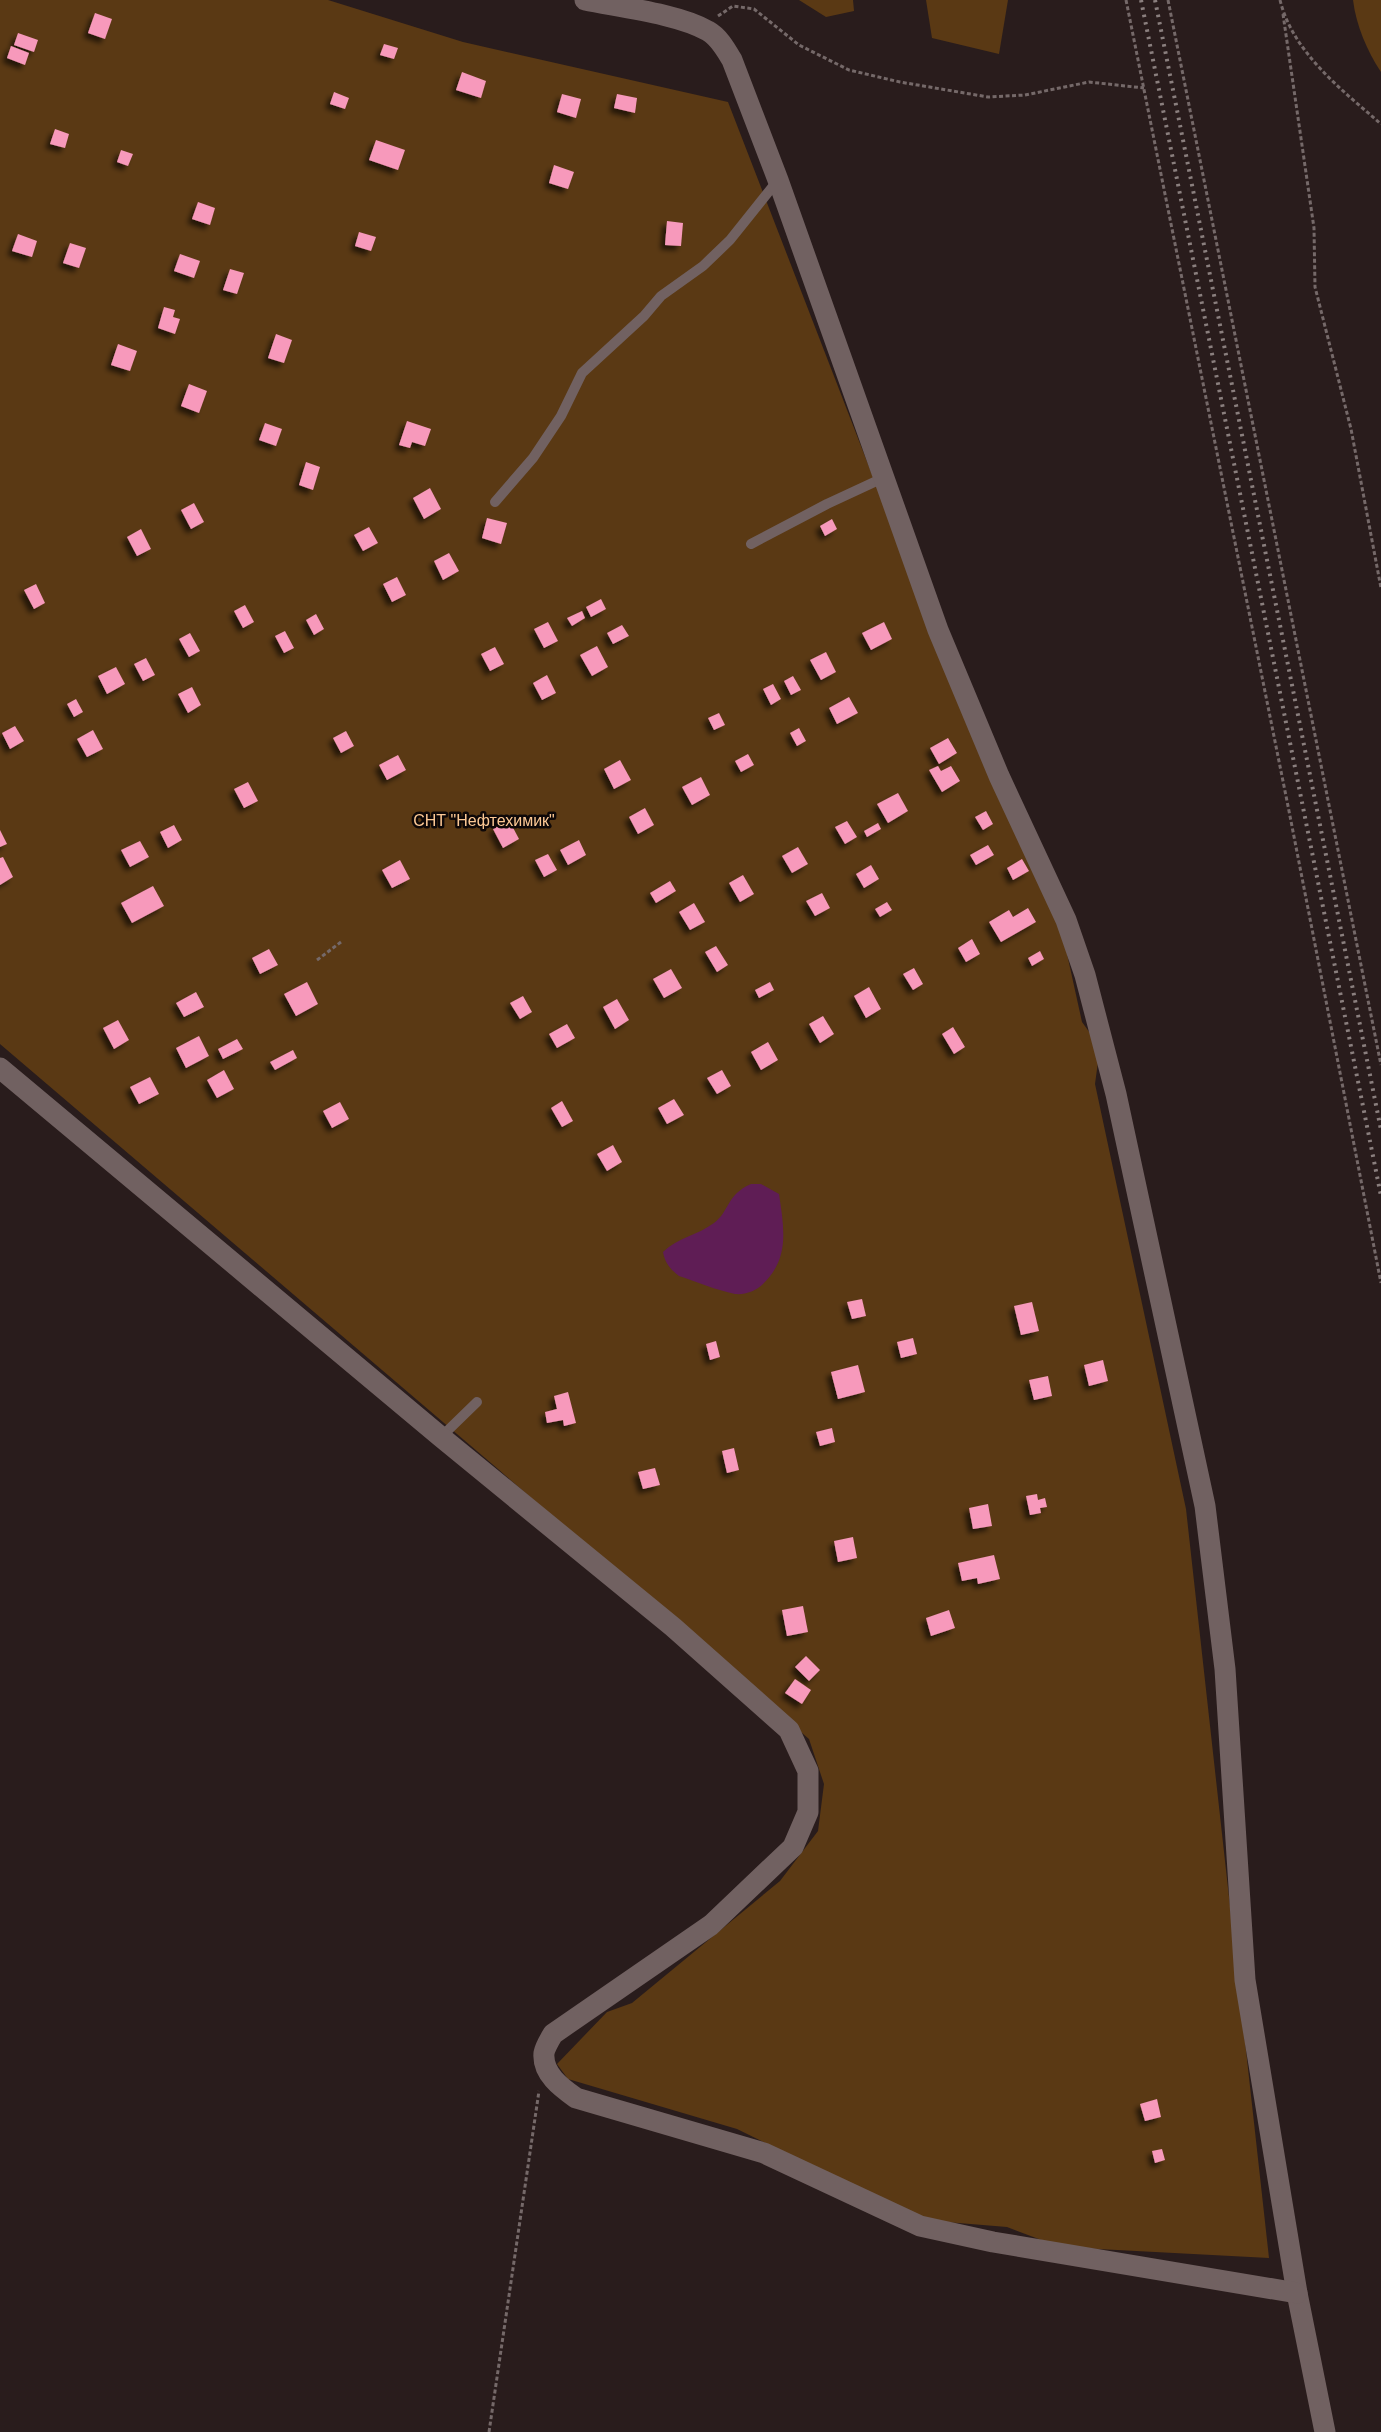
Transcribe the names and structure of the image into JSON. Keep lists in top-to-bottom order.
{
  "parks": ["СНТ \"Нефтехимик\""]
}
